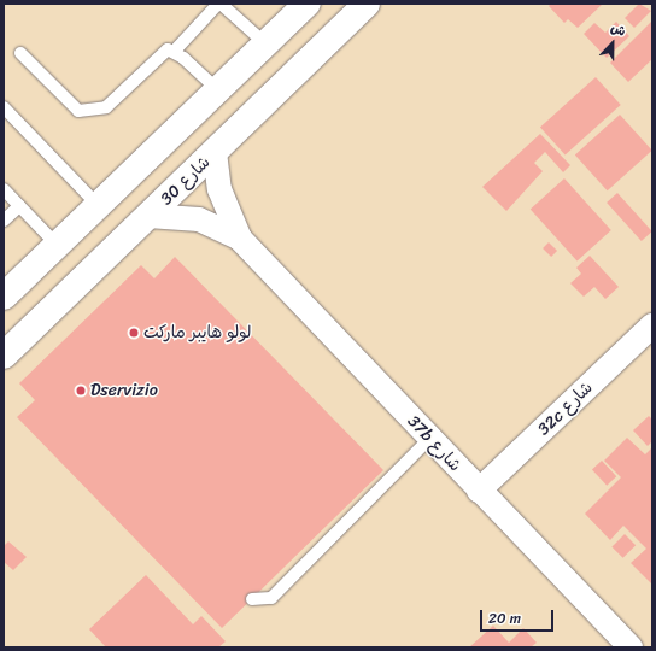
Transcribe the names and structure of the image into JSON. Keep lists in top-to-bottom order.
{
  "streets": {
    "street": ["شارع 30", "32c شارع", "37b شارع"]
  },
  "crossings": [
    ["شارع 30", "37b شارع"],
    ["32c شارع", "37b شارع"]
  ],
  "places": ["لولو هايبر ماركت", "Dservizio"],
  "scale_bar": "20 m",
  "north": "top"
}
